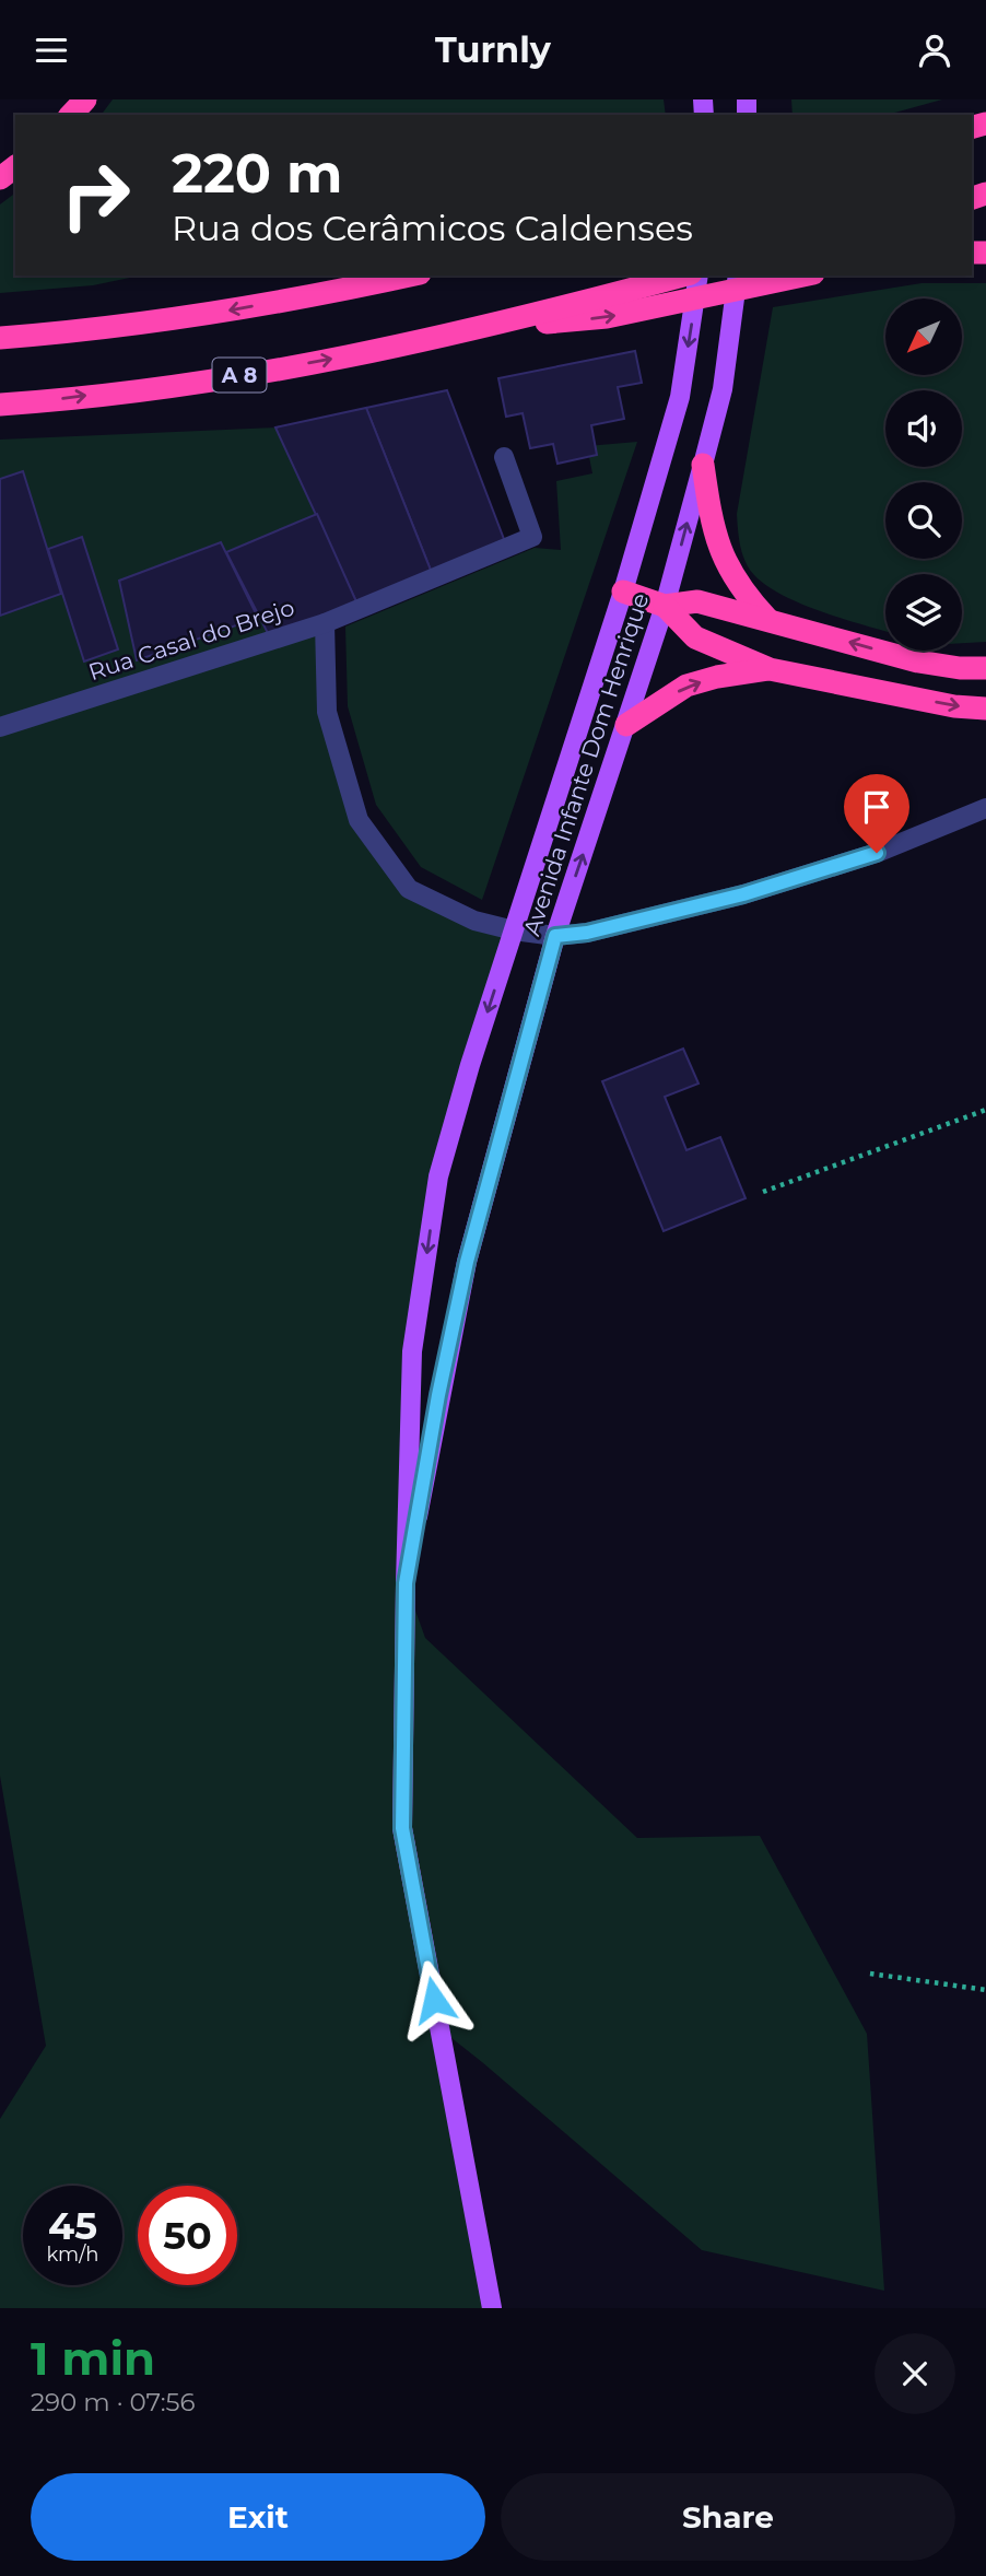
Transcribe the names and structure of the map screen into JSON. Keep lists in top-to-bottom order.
{
  "streets": {
    "highway": ["A 8"],
    "main road": ["Avenida Infante Dom Henrique"],
    "street": ["Rua Casal do Brejo"]
  },
  "crossings": [
    ["Rua Casal do Brejo", "Avenida Infante Dom Henrique"]
  ],
  "north": "bottom left",
  "page": {
    "header": "Turnly",
    "turn": ["220 m", "Rua dos Cerâmicos Caldenses"],
    "speed": "45 km/h",
    "limit": "50",
    "heading": ["1 min", "290 m · 07:56"],
    "buttons": ["Exit", "Share"]
  }
}
